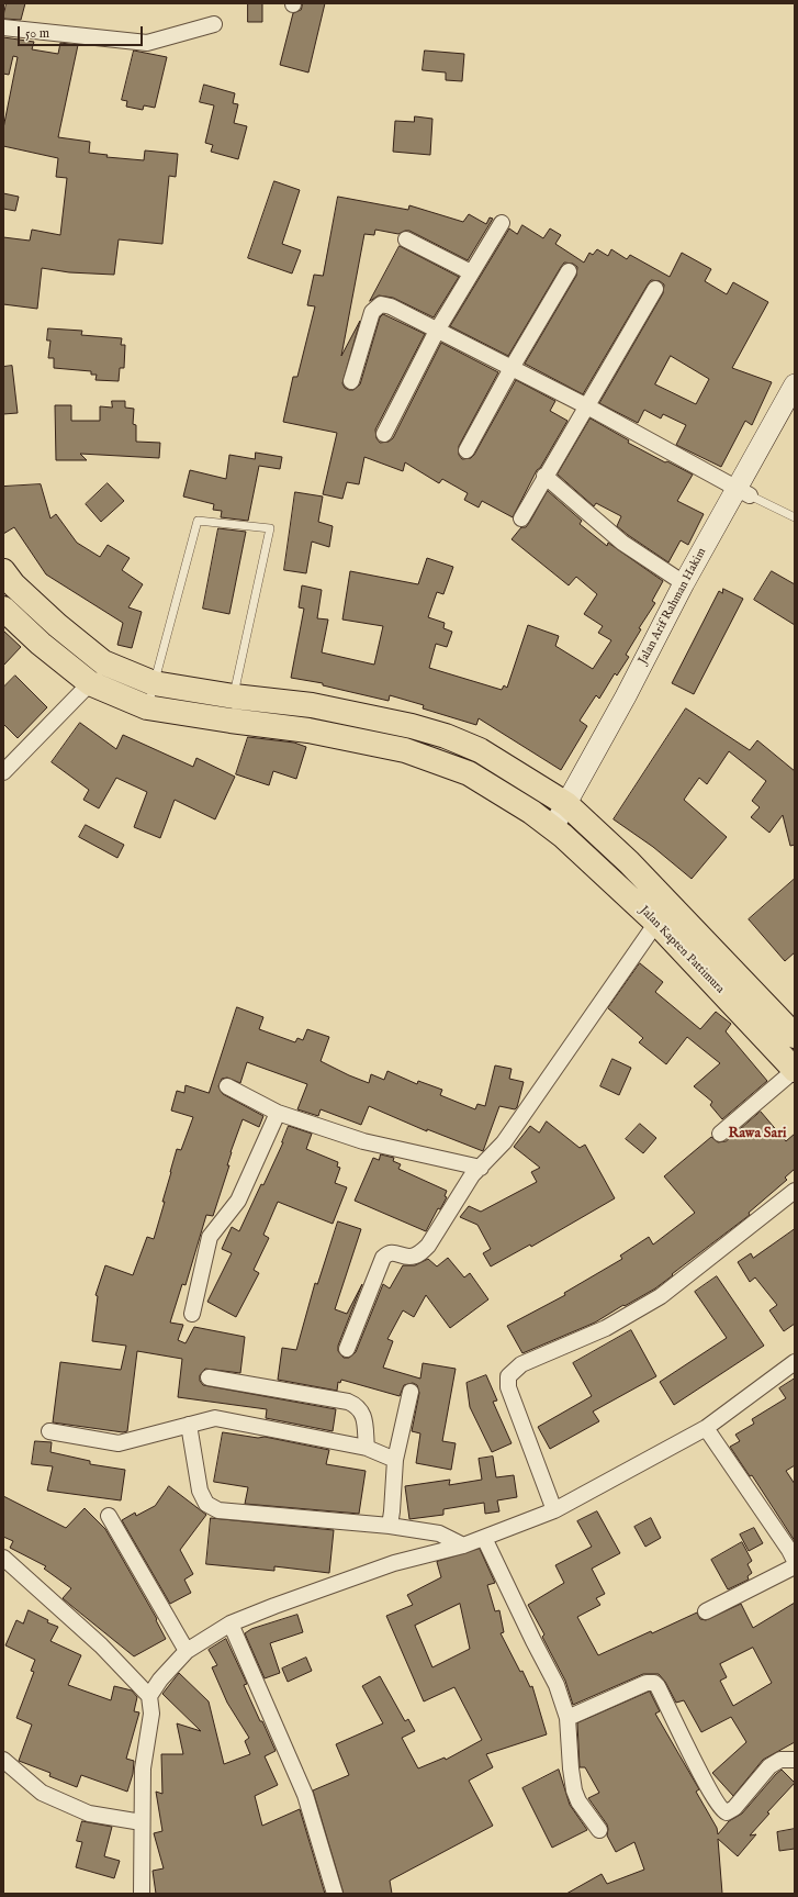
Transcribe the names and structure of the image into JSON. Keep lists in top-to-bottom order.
{
  "streets": {
    "main road": ["Jalan Arif Rahman Hakim", "Jalan Kapten Pattimura"]
  },
  "crossings": [
    ["Jalan Arif Rahman Hakim", "Jalan Kapten Pattimura"]
  ],
  "districts": ["Rawa Sari"],
  "scale_bar": "50 m"
}
